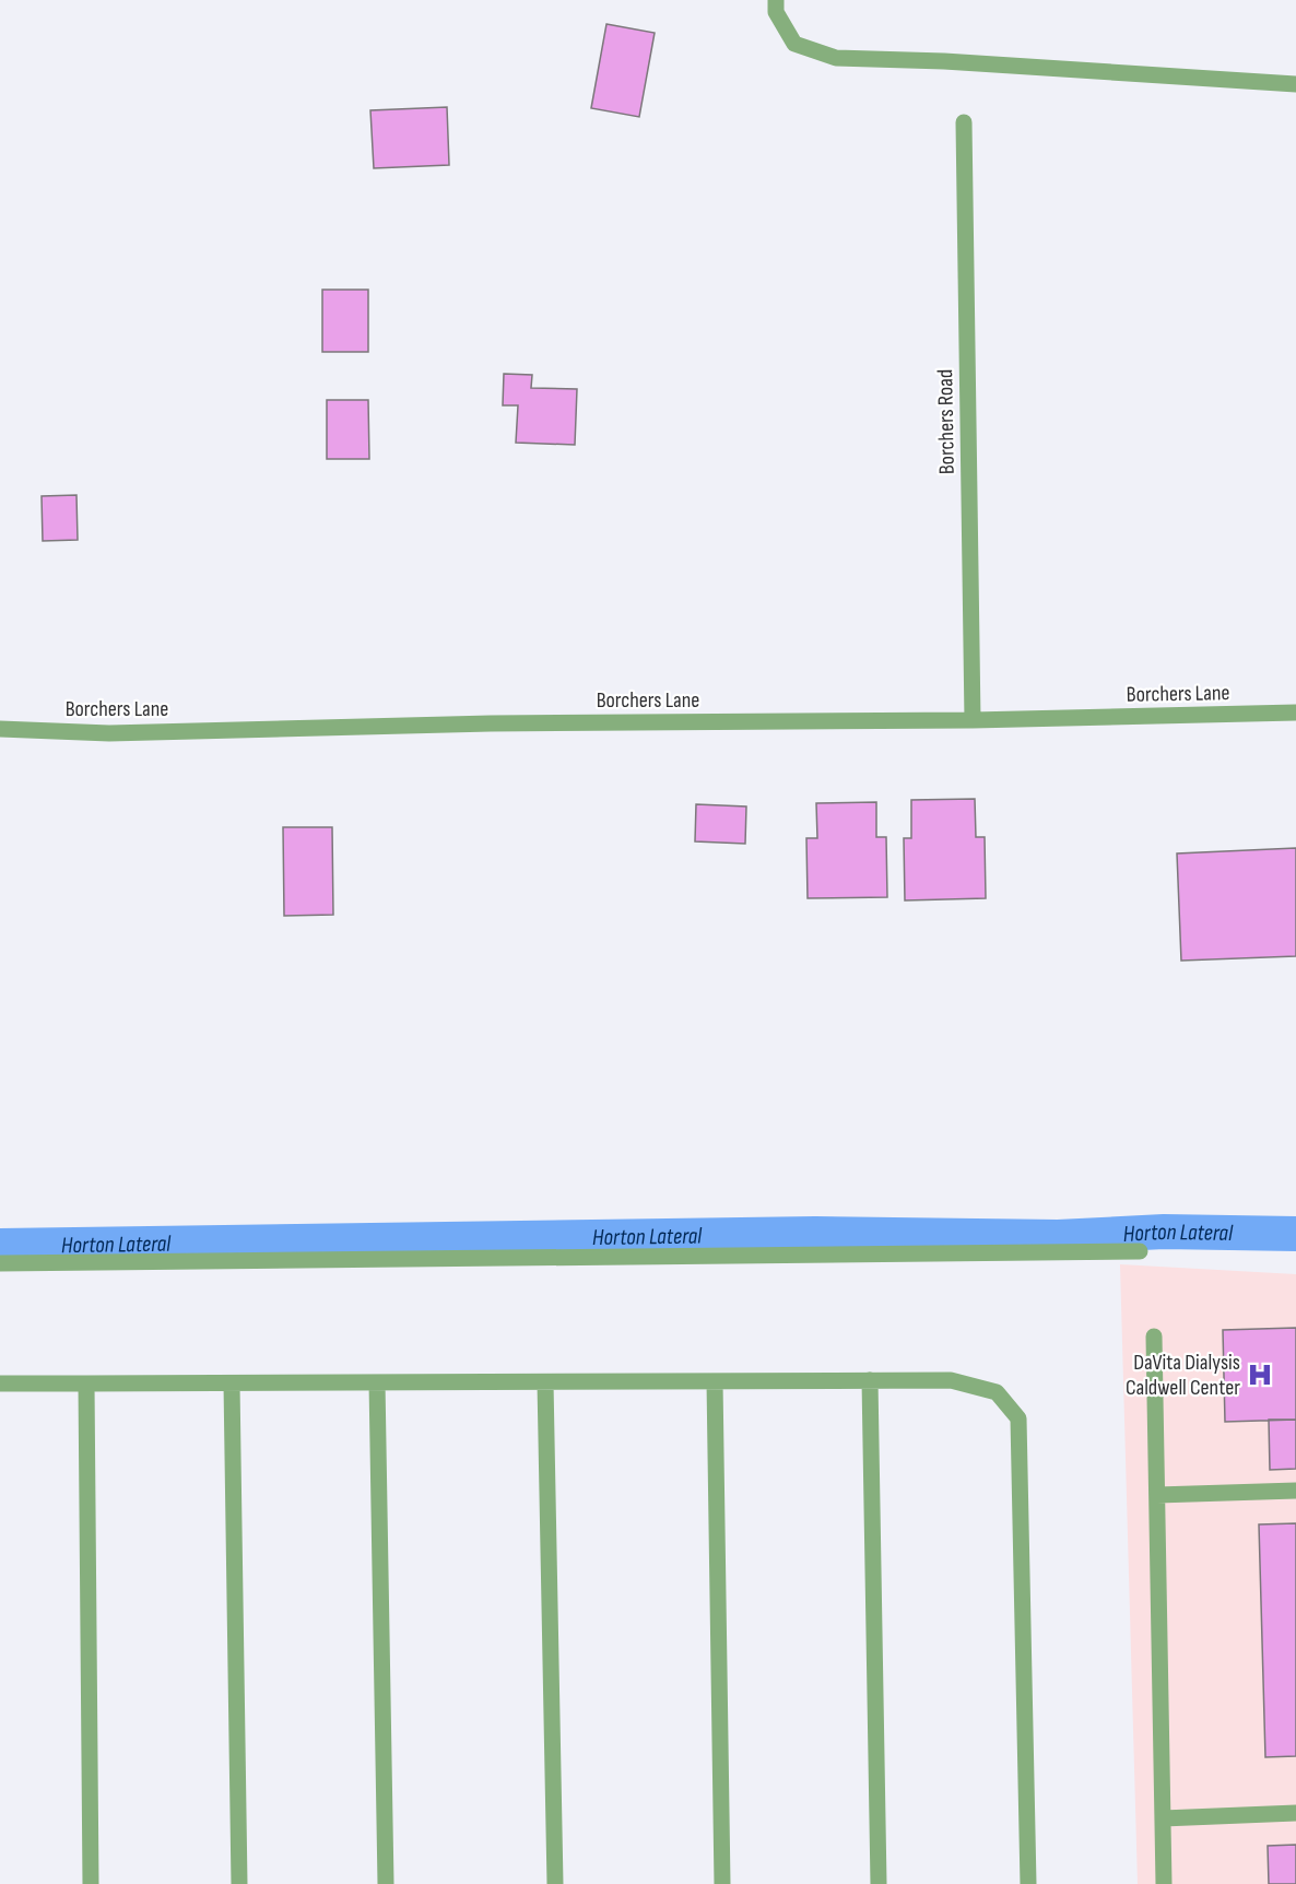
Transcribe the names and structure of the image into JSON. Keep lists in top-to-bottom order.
{
  "streets": {
    "street": ["Borchers Road", "Borchers Lane"]
  },
  "crossings": [
    ["Borchers Road", "Borchers Lane"]
  ],
  "water": ["Horton Lateral"],
  "places": {
    "hospital": ["DaVita Dialysis Caldwell Center"]
  }
}
